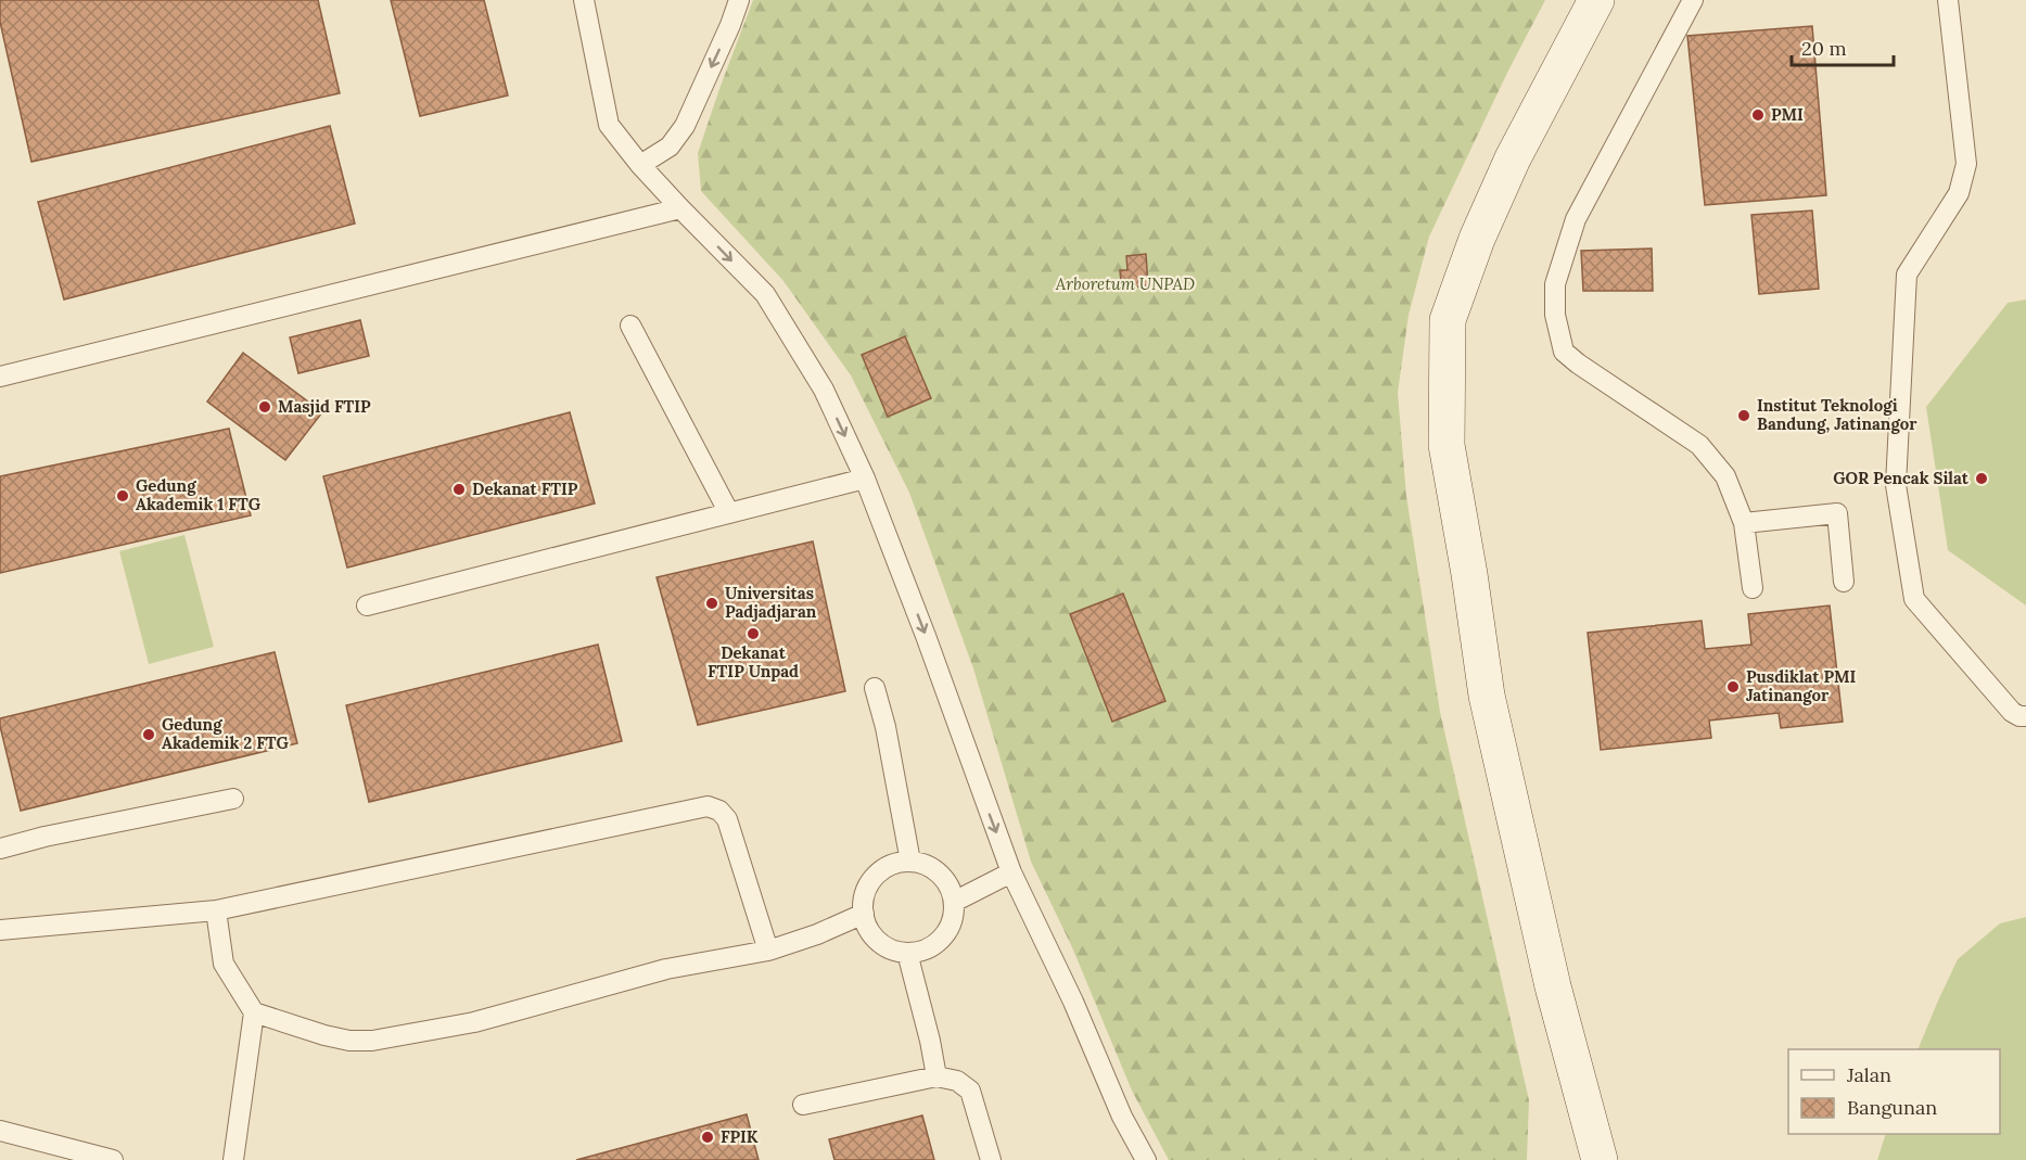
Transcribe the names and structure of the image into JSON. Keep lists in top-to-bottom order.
{
  "parks": ["Arboretum UNPAD"],
  "places": [
    "PMI",
    "Masjid FTIP",
    "Institut Teknologi Bandung, Jatinangor",
    "GOR Pencak Silat",
    "Dekanat FTIP",
    "Gedung Akademik 1 FTG",
    "Universitas Padjadjaran",
    "Dekanat FTIP Unpad",
    "Pusdiklat PMI Jatinangor",
    "Gedung Akademik 2 FTG",
    "FPIK"
  ],
  "legend": ["Jalan", "Bangunan"],
  "scale_bar": "20 m"
}
